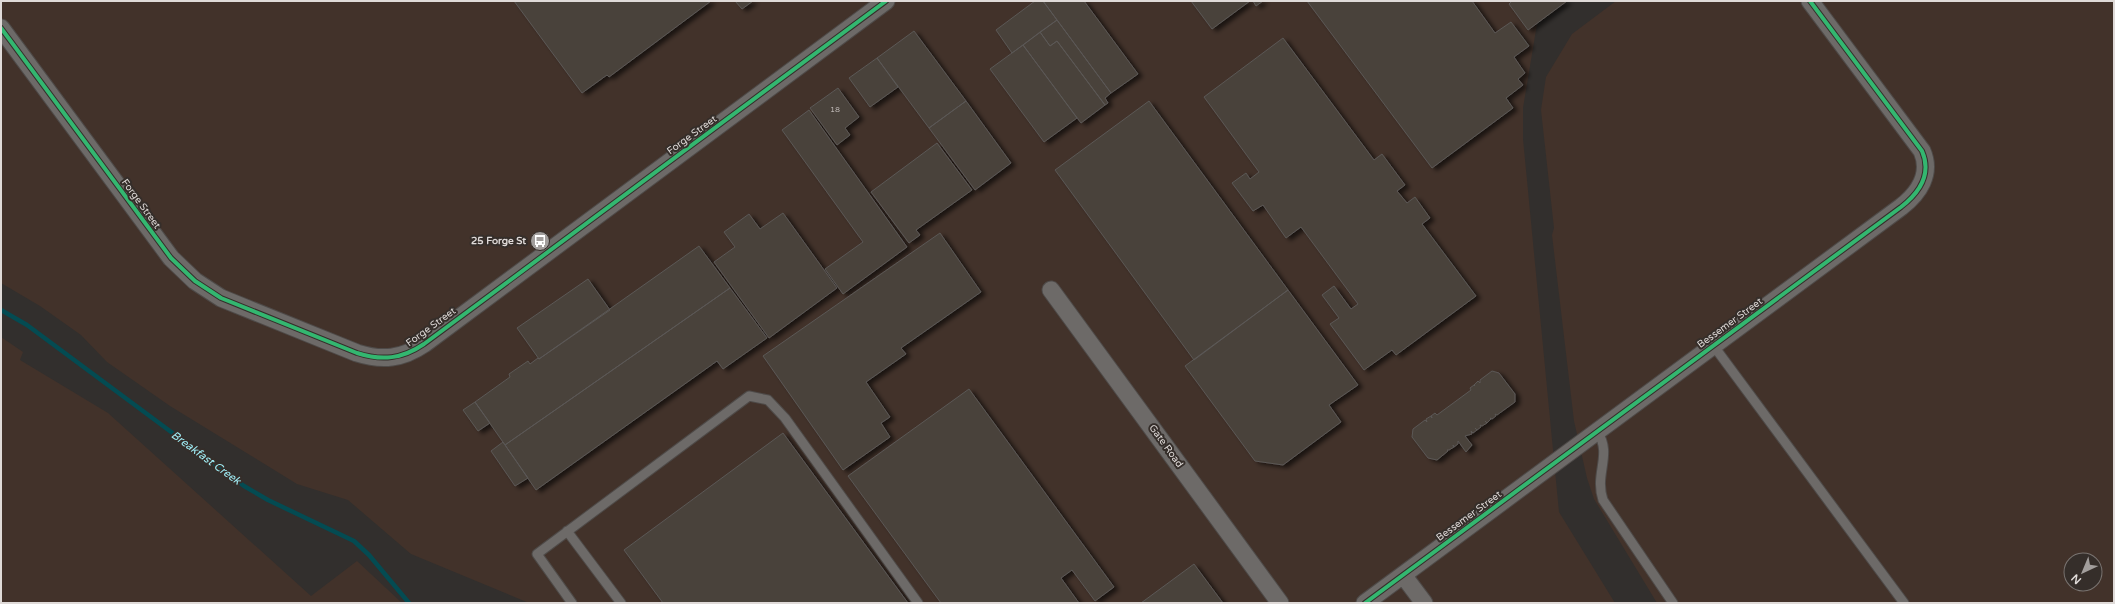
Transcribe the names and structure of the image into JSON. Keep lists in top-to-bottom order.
{
  "streets": {
    "street": ["Forge Street", "Bessemer Street", "Gate Road"]
  },
  "water": ["Breakfast Creek"],
  "places": {
    "bus stop": ["25 Forge St"]
  },
  "house_numbers": ["18"],
  "north": "bottom left"
}
